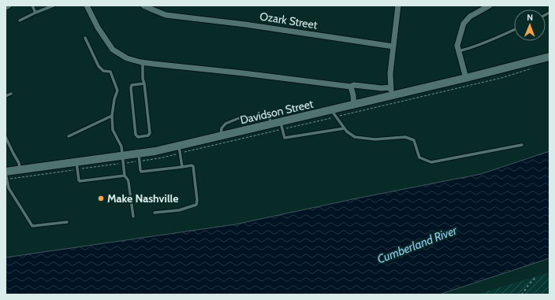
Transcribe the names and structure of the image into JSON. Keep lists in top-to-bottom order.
{
  "streets": {
    "street": ["Ozark Street", "Davidson Street"]
  },
  "water": ["Cumberland River"],
  "places": ["Make Nashville"],
  "north": "top"
}
